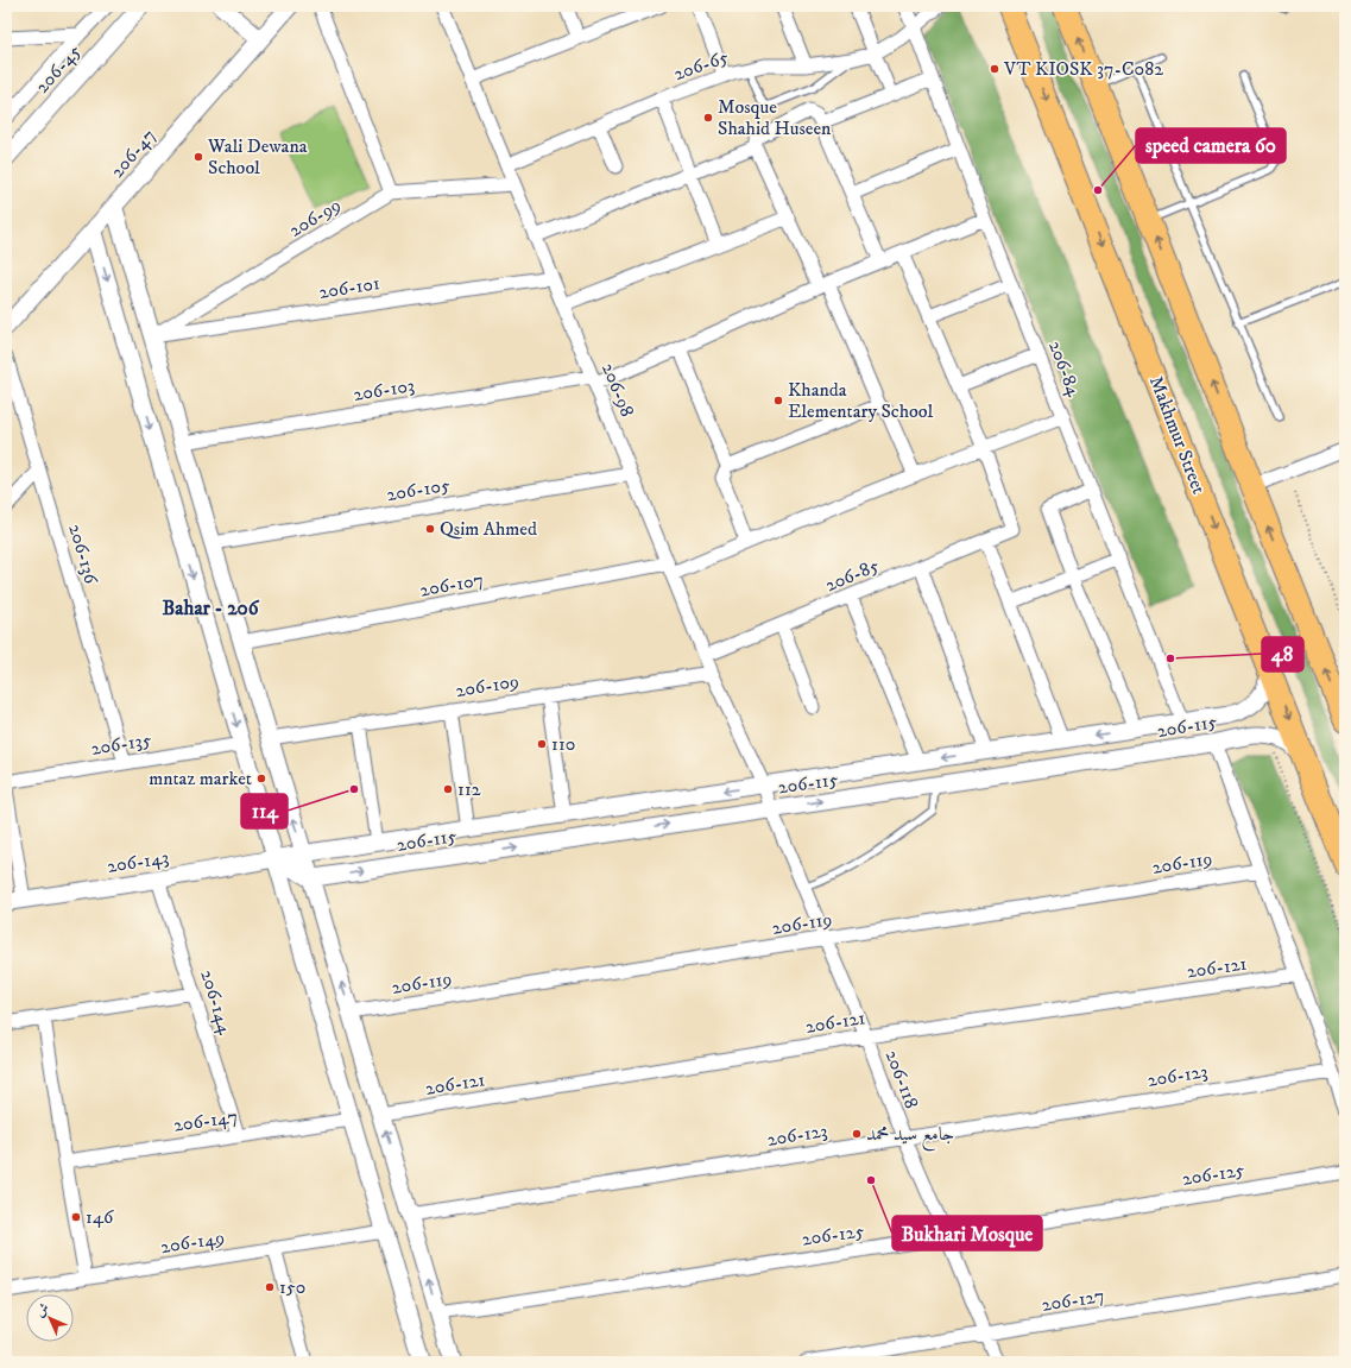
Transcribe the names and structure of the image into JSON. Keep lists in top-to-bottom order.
{
  "streets": {
    "highway": ["Makhmur Street"],
    "street": [
      "206-65",
      "206-45",
      "206-47",
      "206-99",
      "206-101",
      "206-84",
      "206-103",
      "206-98",
      "206-105",
      "206-136",
      "206-85",
      "206-107",
      "206-109",
      "206-115",
      "206-135",
      "206-143",
      "206-119",
      "206-121",
      "206-144",
      "206-123",
      "206-118",
      "206-147",
      "206-125",
      "206-149",
      "206-127"
    ]
  },
  "crossings": [
    ["206-65", "206-84"],
    ["206-65", "206-98"],
    ["206-99", "206-101"],
    ["206-99", "206-98"],
    ["206-101", "206-98"],
    ["206-84", "206-103"],
    ["206-84", "206-107"],
    ["206-84", "206-115"],
    ["206-103", "206-98"],
    ["206-98", "206-105"],
    ["206-98", "206-85"],
    ["206-98", "206-107"],
    ["206-98", "206-109"],
    ["206-98", "206-115"],
    ["206-98", "206-118"],
    ["Makhmur Street", "206-115"],
    ["206-136", "206-135"],
    ["206-85", "206-107"],
    ["206-115", "206-143"],
    ["206-115", "206-118"],
    ["206-143", "206-144"],
    ["206-119", "206-118"],
    ["206-121", "206-118"],
    ["206-144", "206-147"],
    ["206-123", "206-118"],
    ["206-118", "206-125"],
    ["206-118", "206-127"]
  ],
  "districts": ["Bahar - 206"],
  "places": [
    "VT KIOSK 37-C082",
    "Mosque Shahid Huseen",
    "Wali Dewana School",
    "speed camera 60",
    "Khanda Elementary School",
    "Qsim Ahmed",
    "48",
    "110",
    "mntaz market",
    "114",
    "112",
    "جامع سيد محمد",
    "Bukhari Mosque",
    "146",
    "150"
  ],
  "north": "top left"
}
